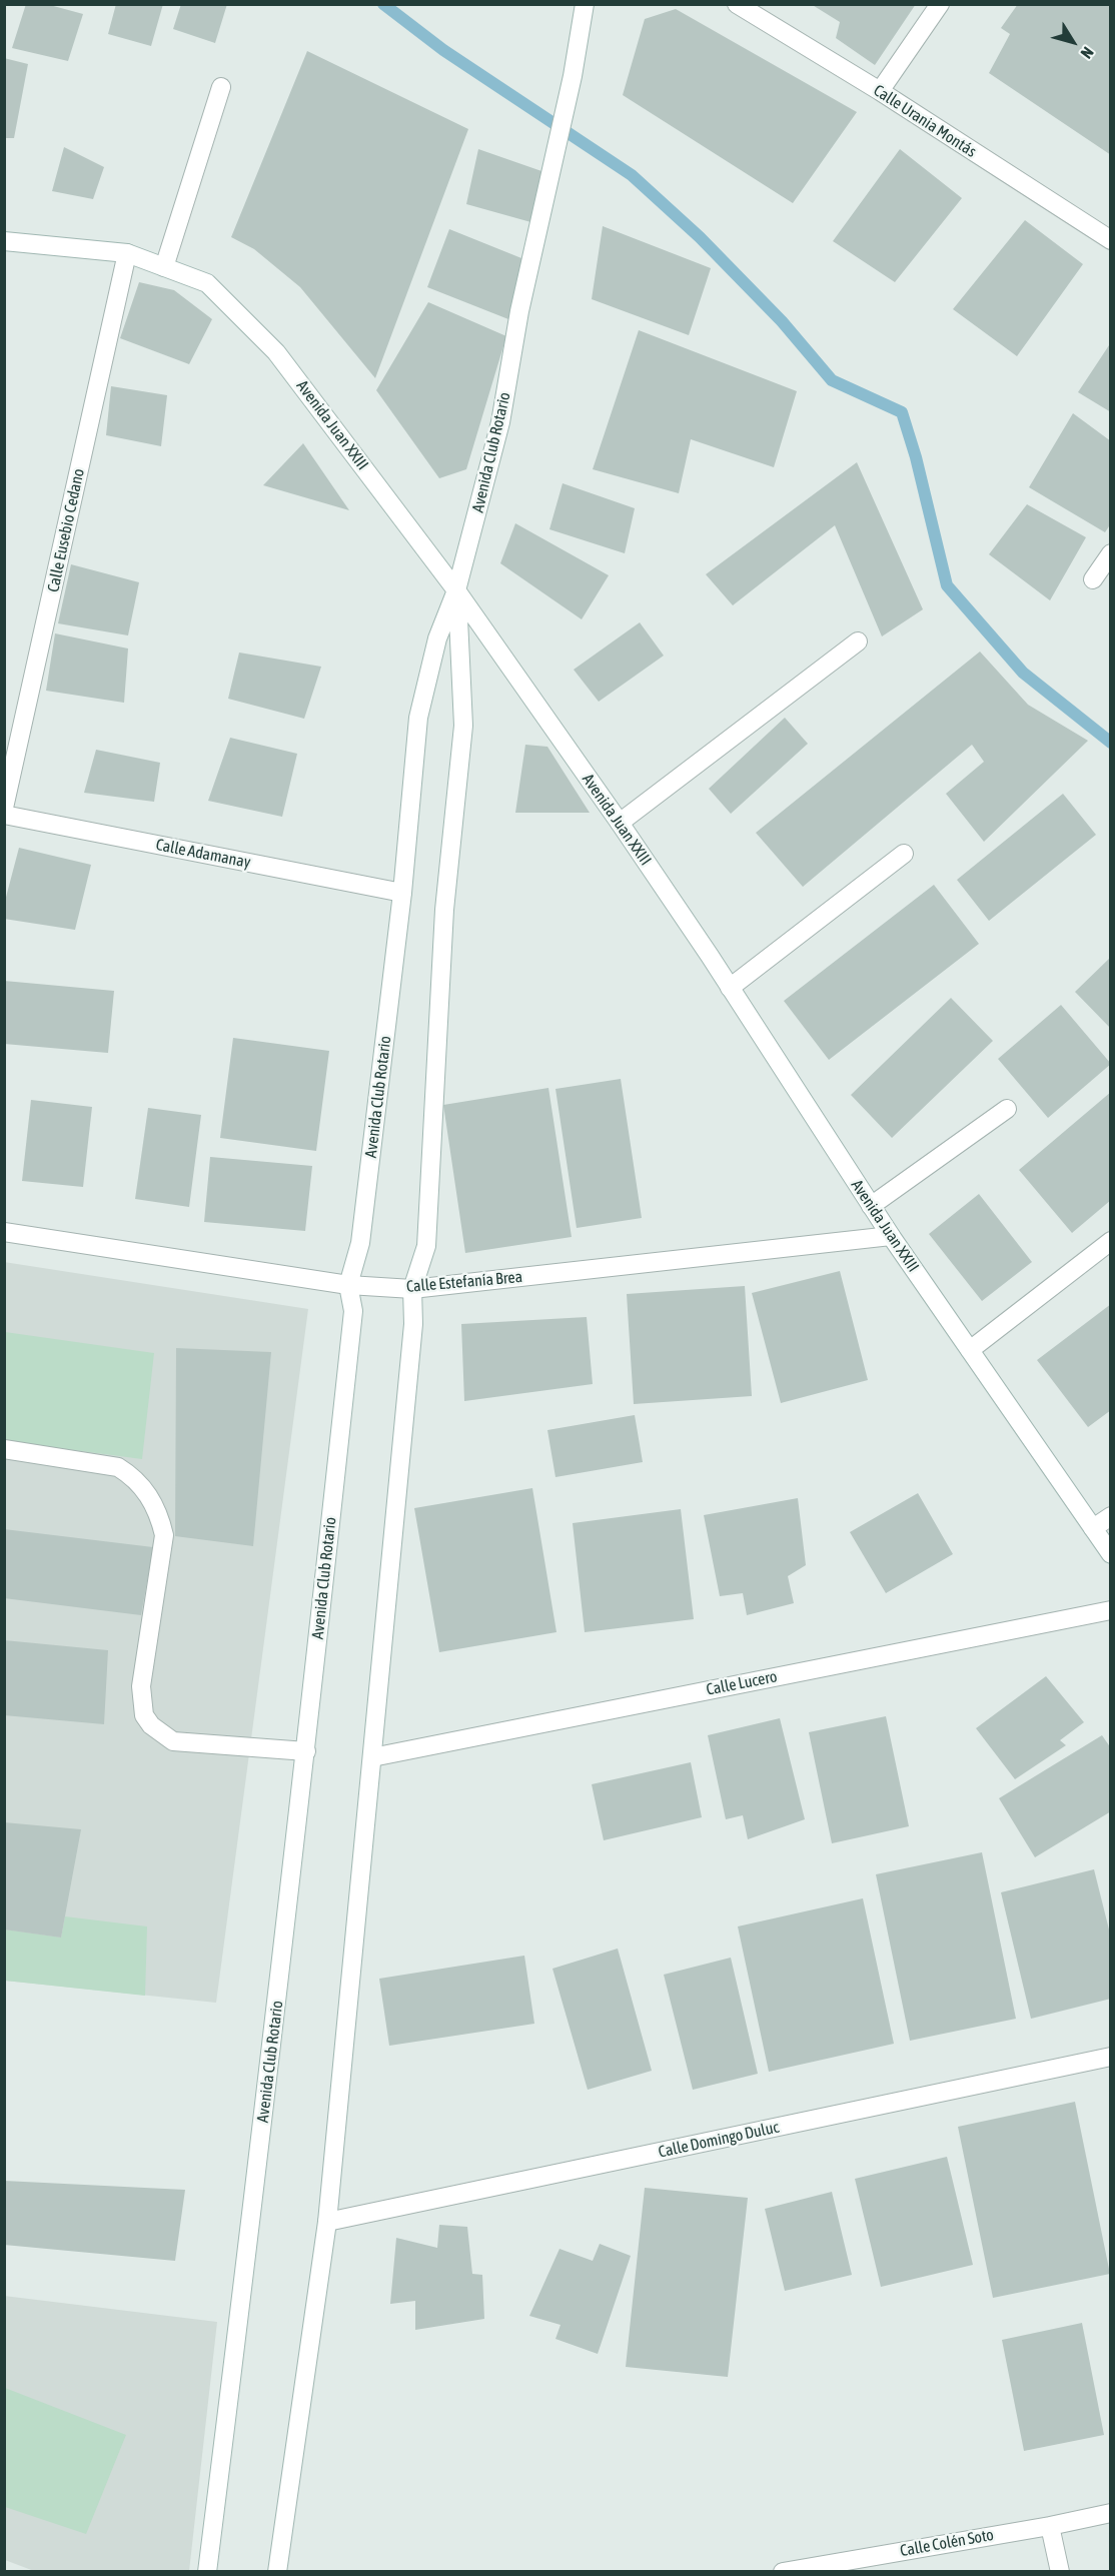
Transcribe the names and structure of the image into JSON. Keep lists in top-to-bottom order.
{
  "streets": {
    "main road": [
      "Calle Urania Montás",
      "Avenida Juan XXIII",
      "Avenida Club Rotario",
      "Calle Eusebio Cedano",
      "Calle Adamanay",
      "Calle Estefanía Brea",
      "Calle Lucero",
      "Calle Domingo Duluc",
      "Calle Colén Soto"
    ]
  },
  "crossings": [
    ["Avenida Juan XXIII", "Avenida Club Rotario"],
    ["Avenida Juan XXIII", "Calle Eusebio Cedano"],
    ["Avenida Juan XXIII", "Calle Estefanía Brea"],
    ["Avenida Club Rotario", "Calle Adamanay"],
    ["Avenida Club Rotario", "Calle Estefanía Brea"],
    ["Avenida Club Rotario", "Calle Lucero"],
    ["Avenida Club Rotario", "Calle Domingo Duluc"]
  ],
  "north": "bottom right"
}
